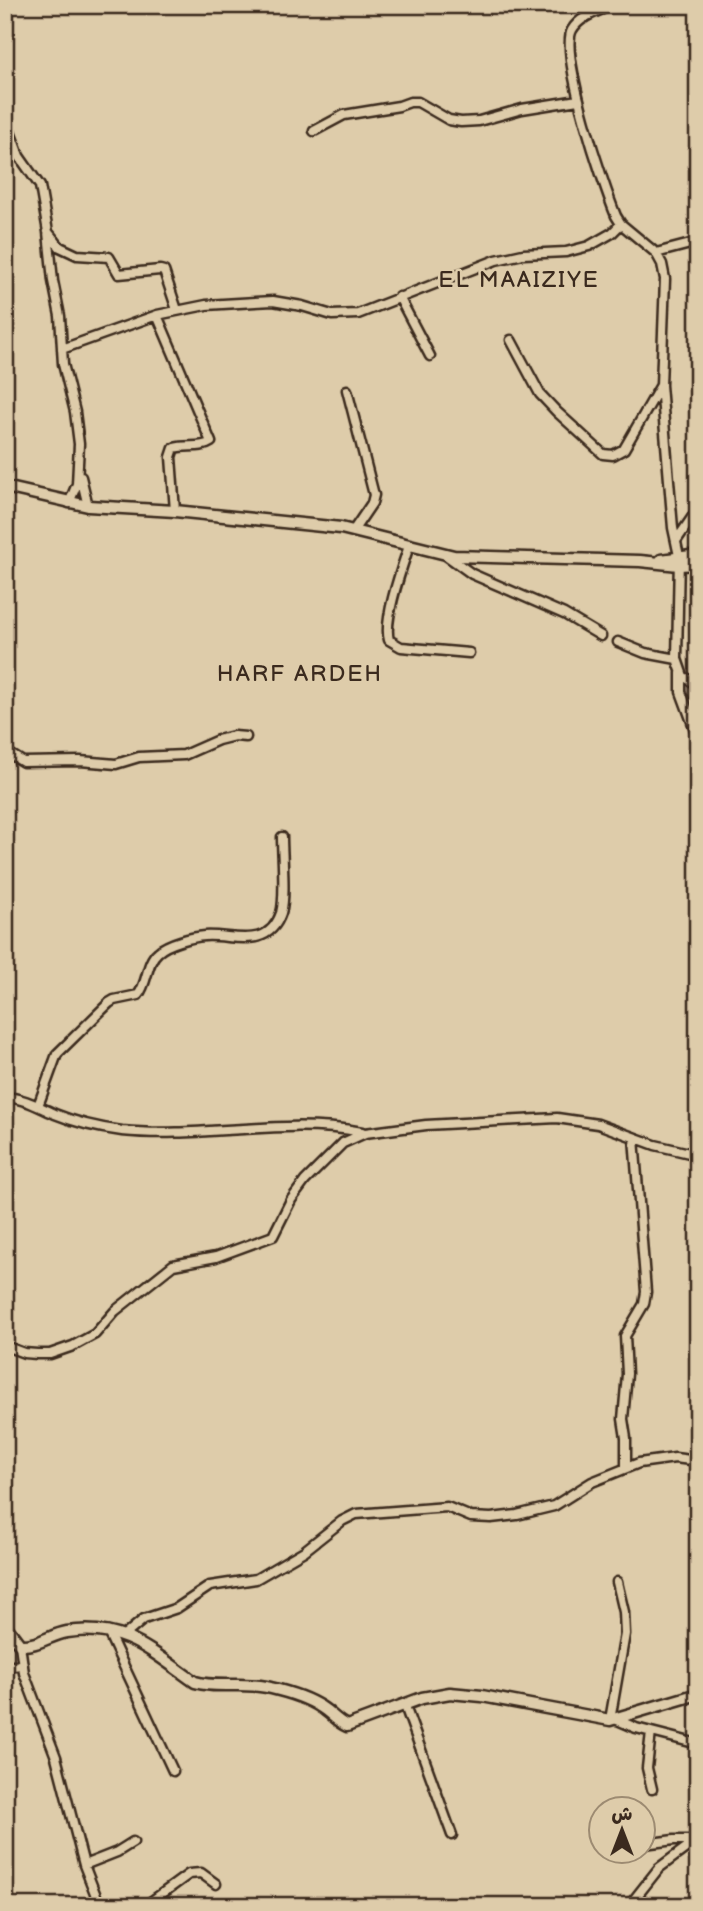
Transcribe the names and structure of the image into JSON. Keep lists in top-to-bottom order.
{
  "districts": ["EL MAAIZIYE", "HARF ARDEH"],
  "north": "top"
}
